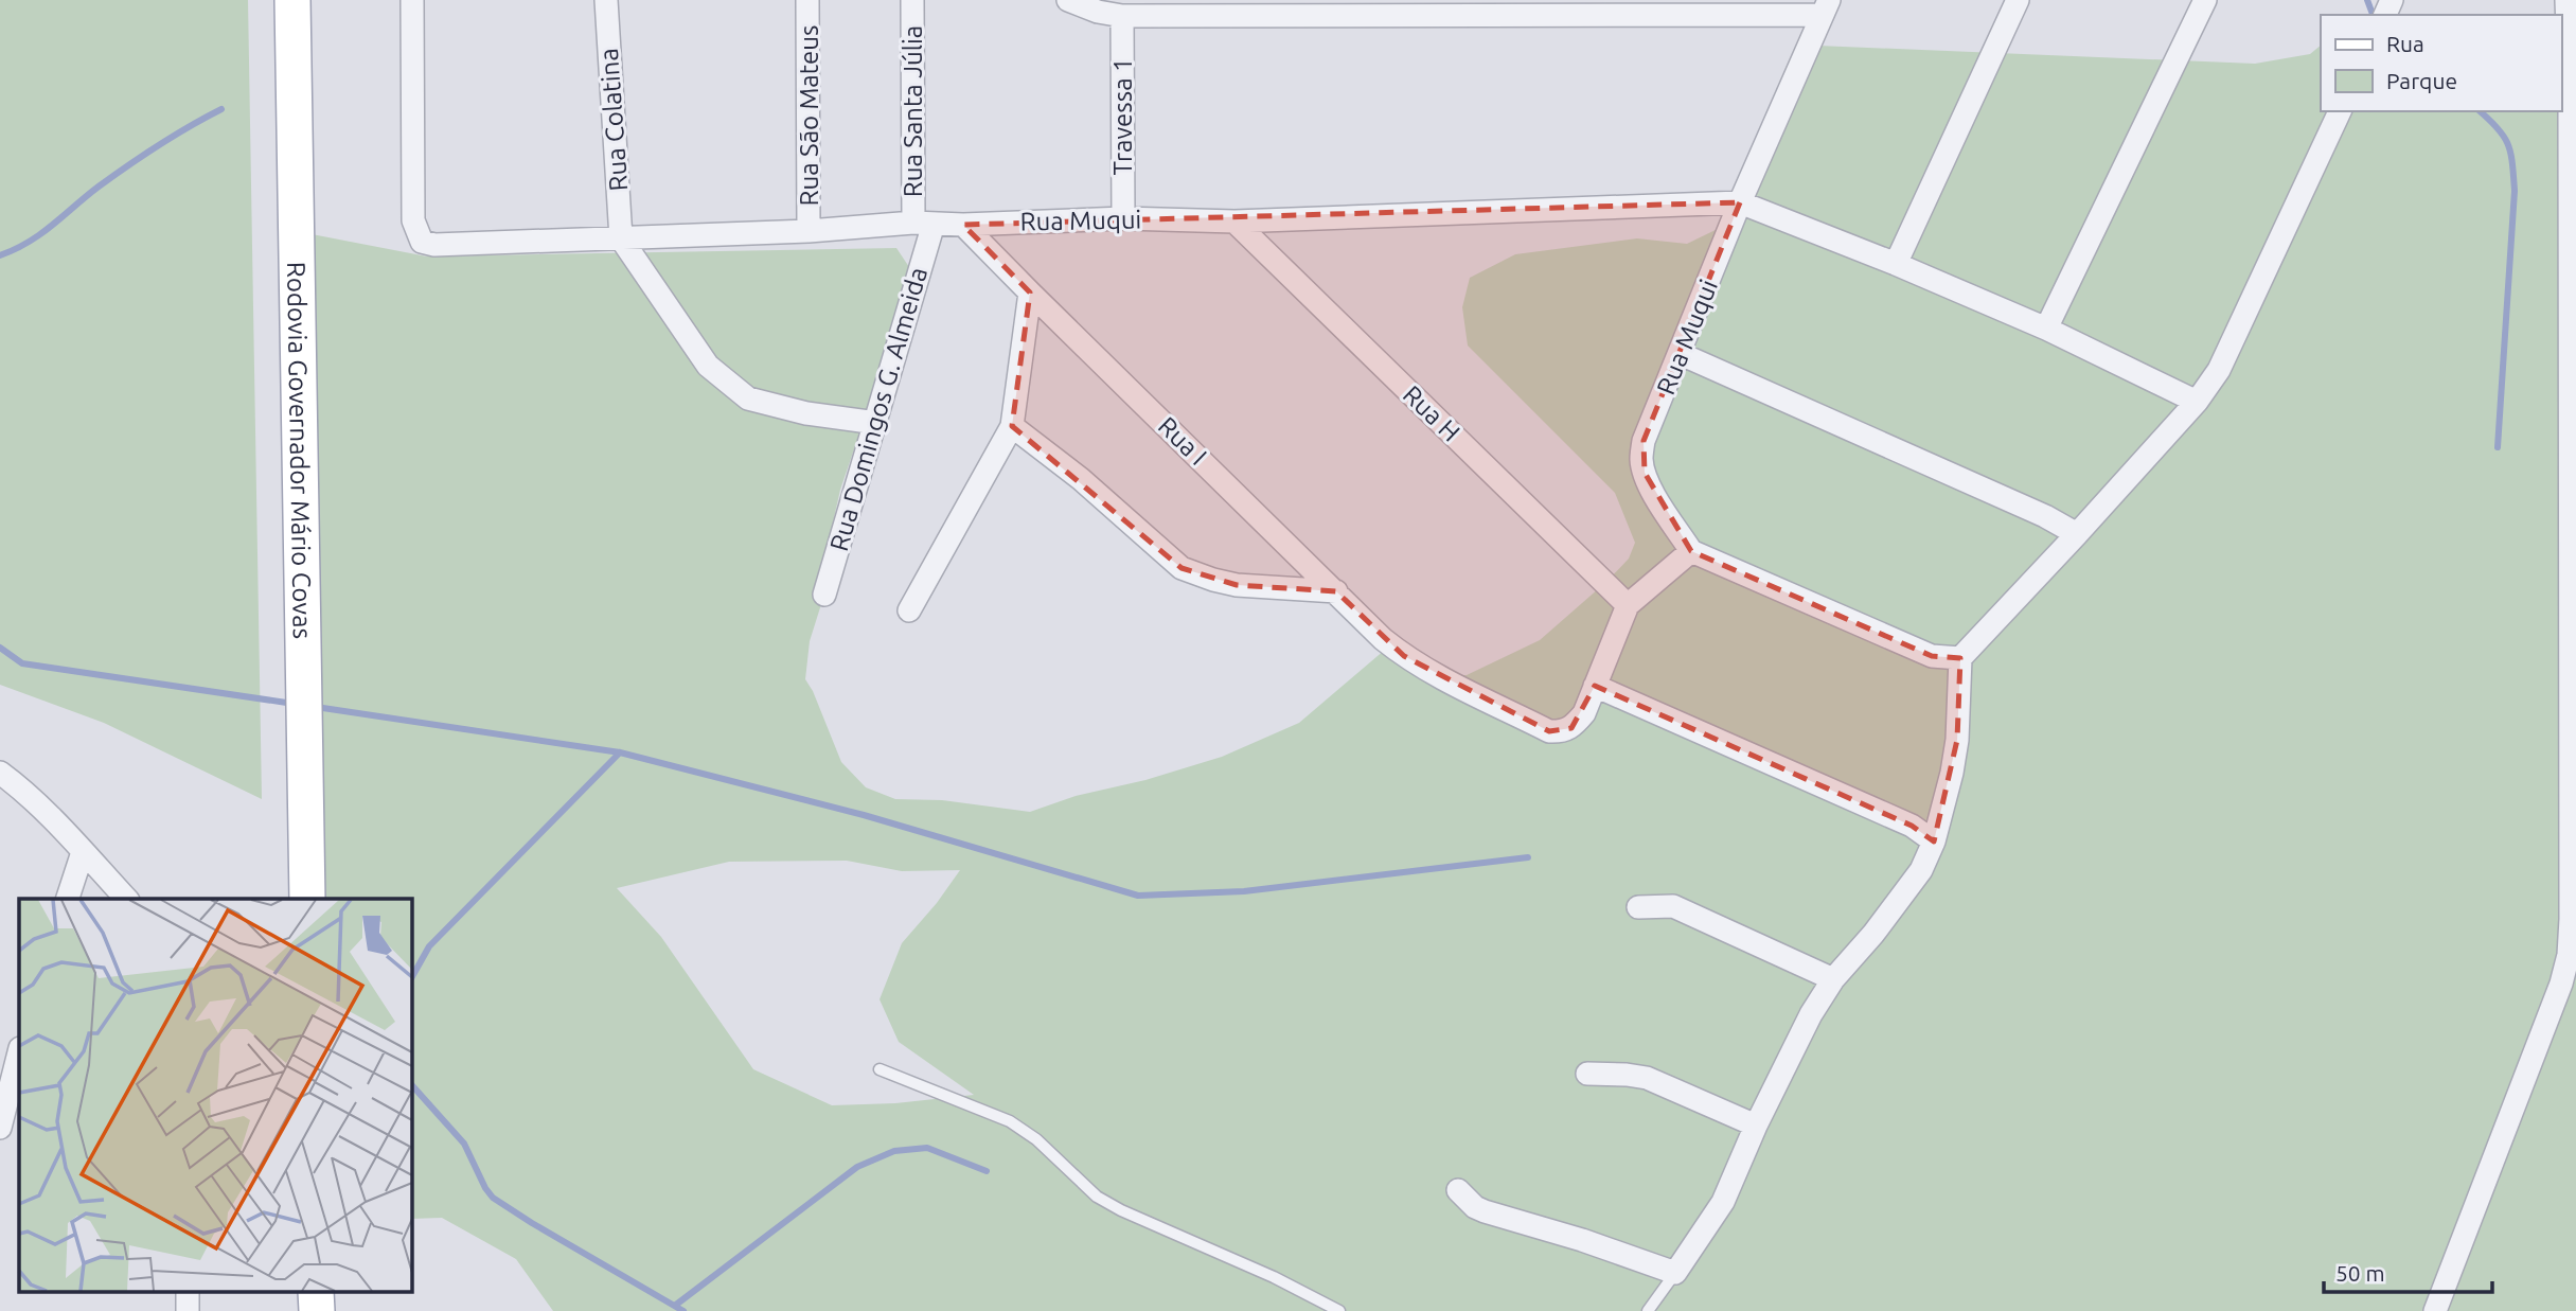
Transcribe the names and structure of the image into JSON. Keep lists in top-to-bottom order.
{
  "streets": {
    "main road": ["Rodovia Governador Mário Covas"],
    "street": [
      "Rua Santa Júlia",
      "Rua São Mateus",
      "Travessa 1",
      "Rua Colatina",
      "Rua Muqui",
      "Rua Domingos G. Almeida",
      "Rua H",
      "Rua I"
    ]
  },
  "crossings": [
    ["Rua Santa Júlia", "Rua Muqui"],
    ["Rua Santa Júlia", "Rua Domingos G. Almeida"],
    ["Rua São Mateus", "Rua Muqui"],
    ["Travessa 1", "Rua Muqui"],
    ["Rua Colatina", "Rua Muqui"],
    ["Rua Muqui", "Rua Domingos G. Almeida"],
    ["Rua Muqui", "Rua H"],
    ["Rua Muqui", "Rua I"]
  ],
  "legend": ["Rua", "Parque"],
  "scale_bar": "50 m"
}
